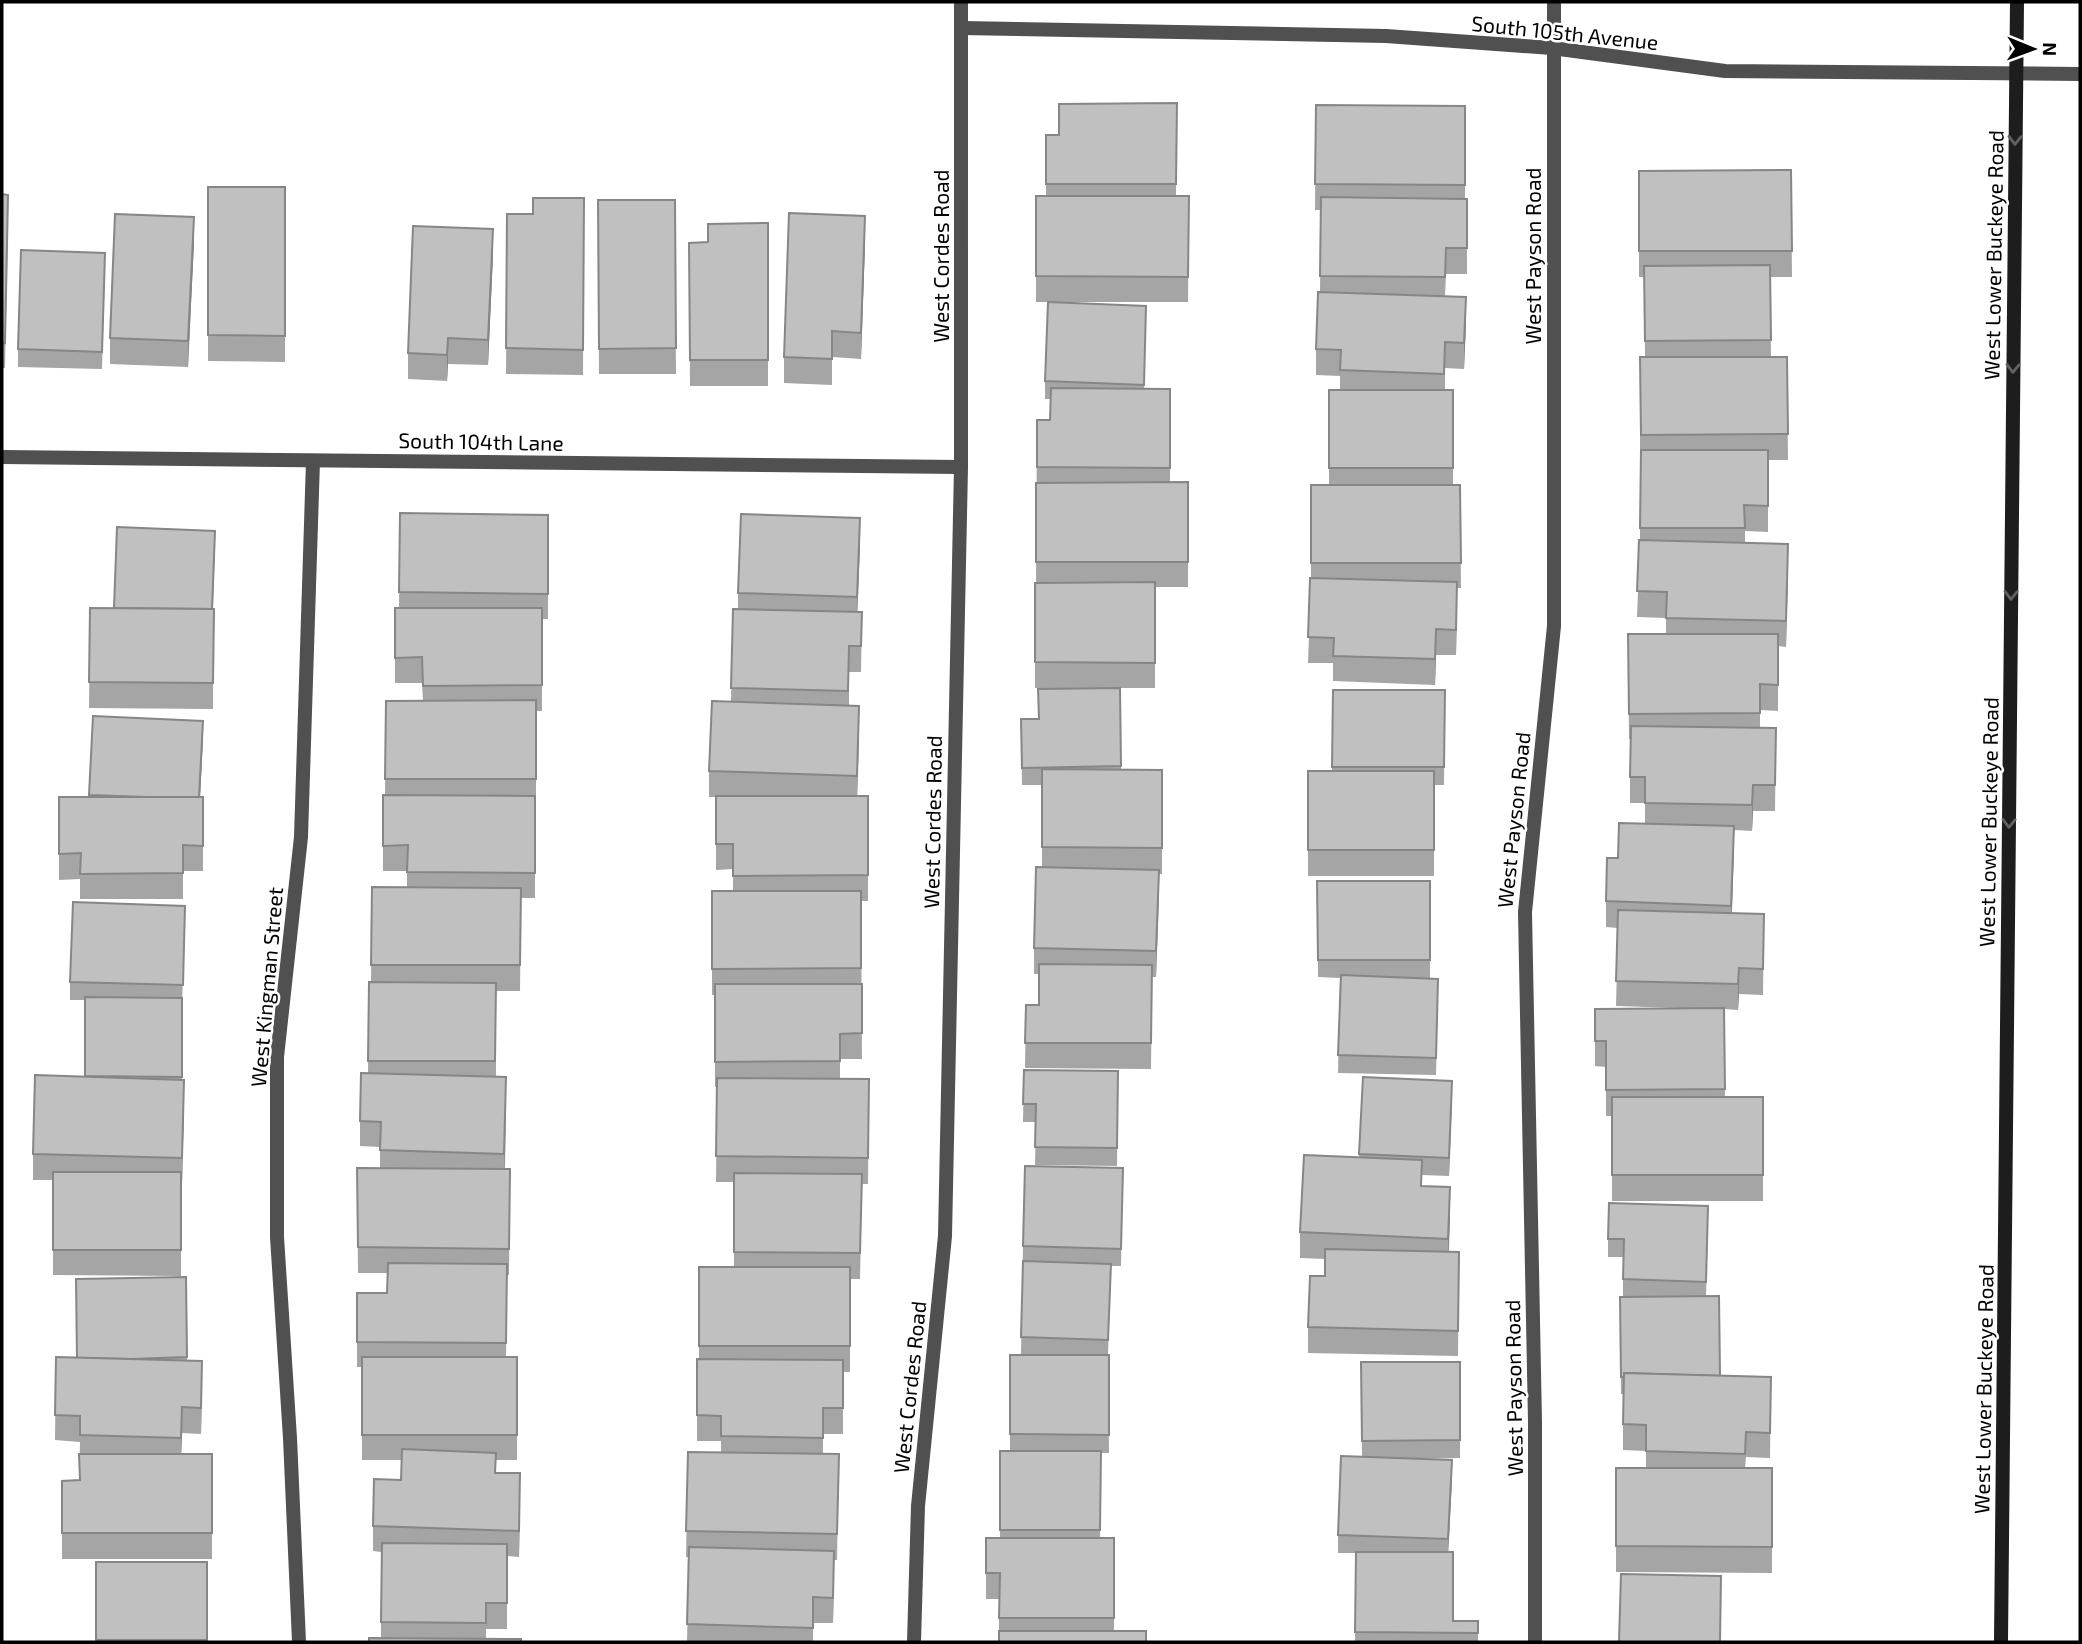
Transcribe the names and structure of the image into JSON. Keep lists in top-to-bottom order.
{
  "streets": {
    "main road": ["West Lower Buckeye Road"],
    "street": [
      "South 105th Avenue",
      "West Cordes Road",
      "West Payson Road",
      "South 104th Lane",
      "West Kingman Street"
    ]
  },
  "crossings": [
    ["South 105th Avenue", "West Lower Buckeye Road"],
    ["South 105th Avenue", "West Cordes Road"],
    ["South 105th Avenue", "West Payson Road"],
    ["West Cordes Road", "South 104th Lane"],
    ["South 104th Lane", "West Kingman Street"]
  ],
  "one_way": ["West Lower Buckeye Road"],
  "north": "right"
}
